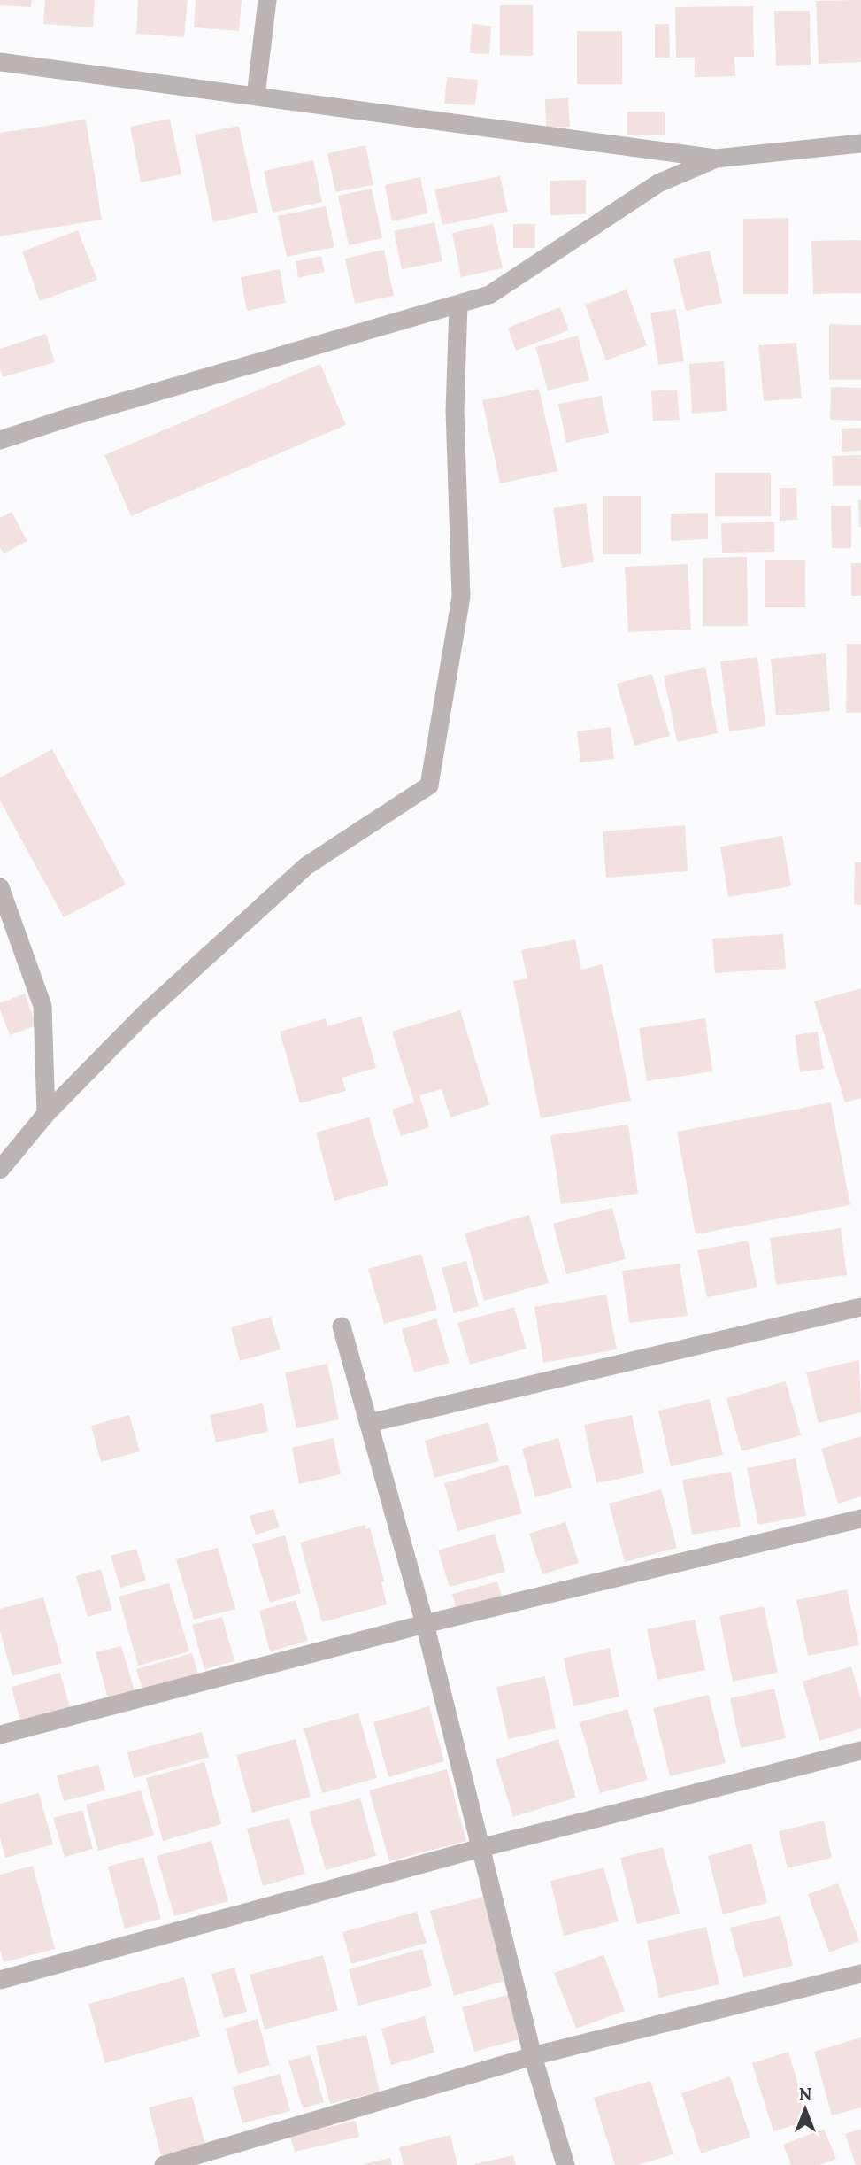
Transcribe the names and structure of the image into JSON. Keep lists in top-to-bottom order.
{
  "north": "top"
}
